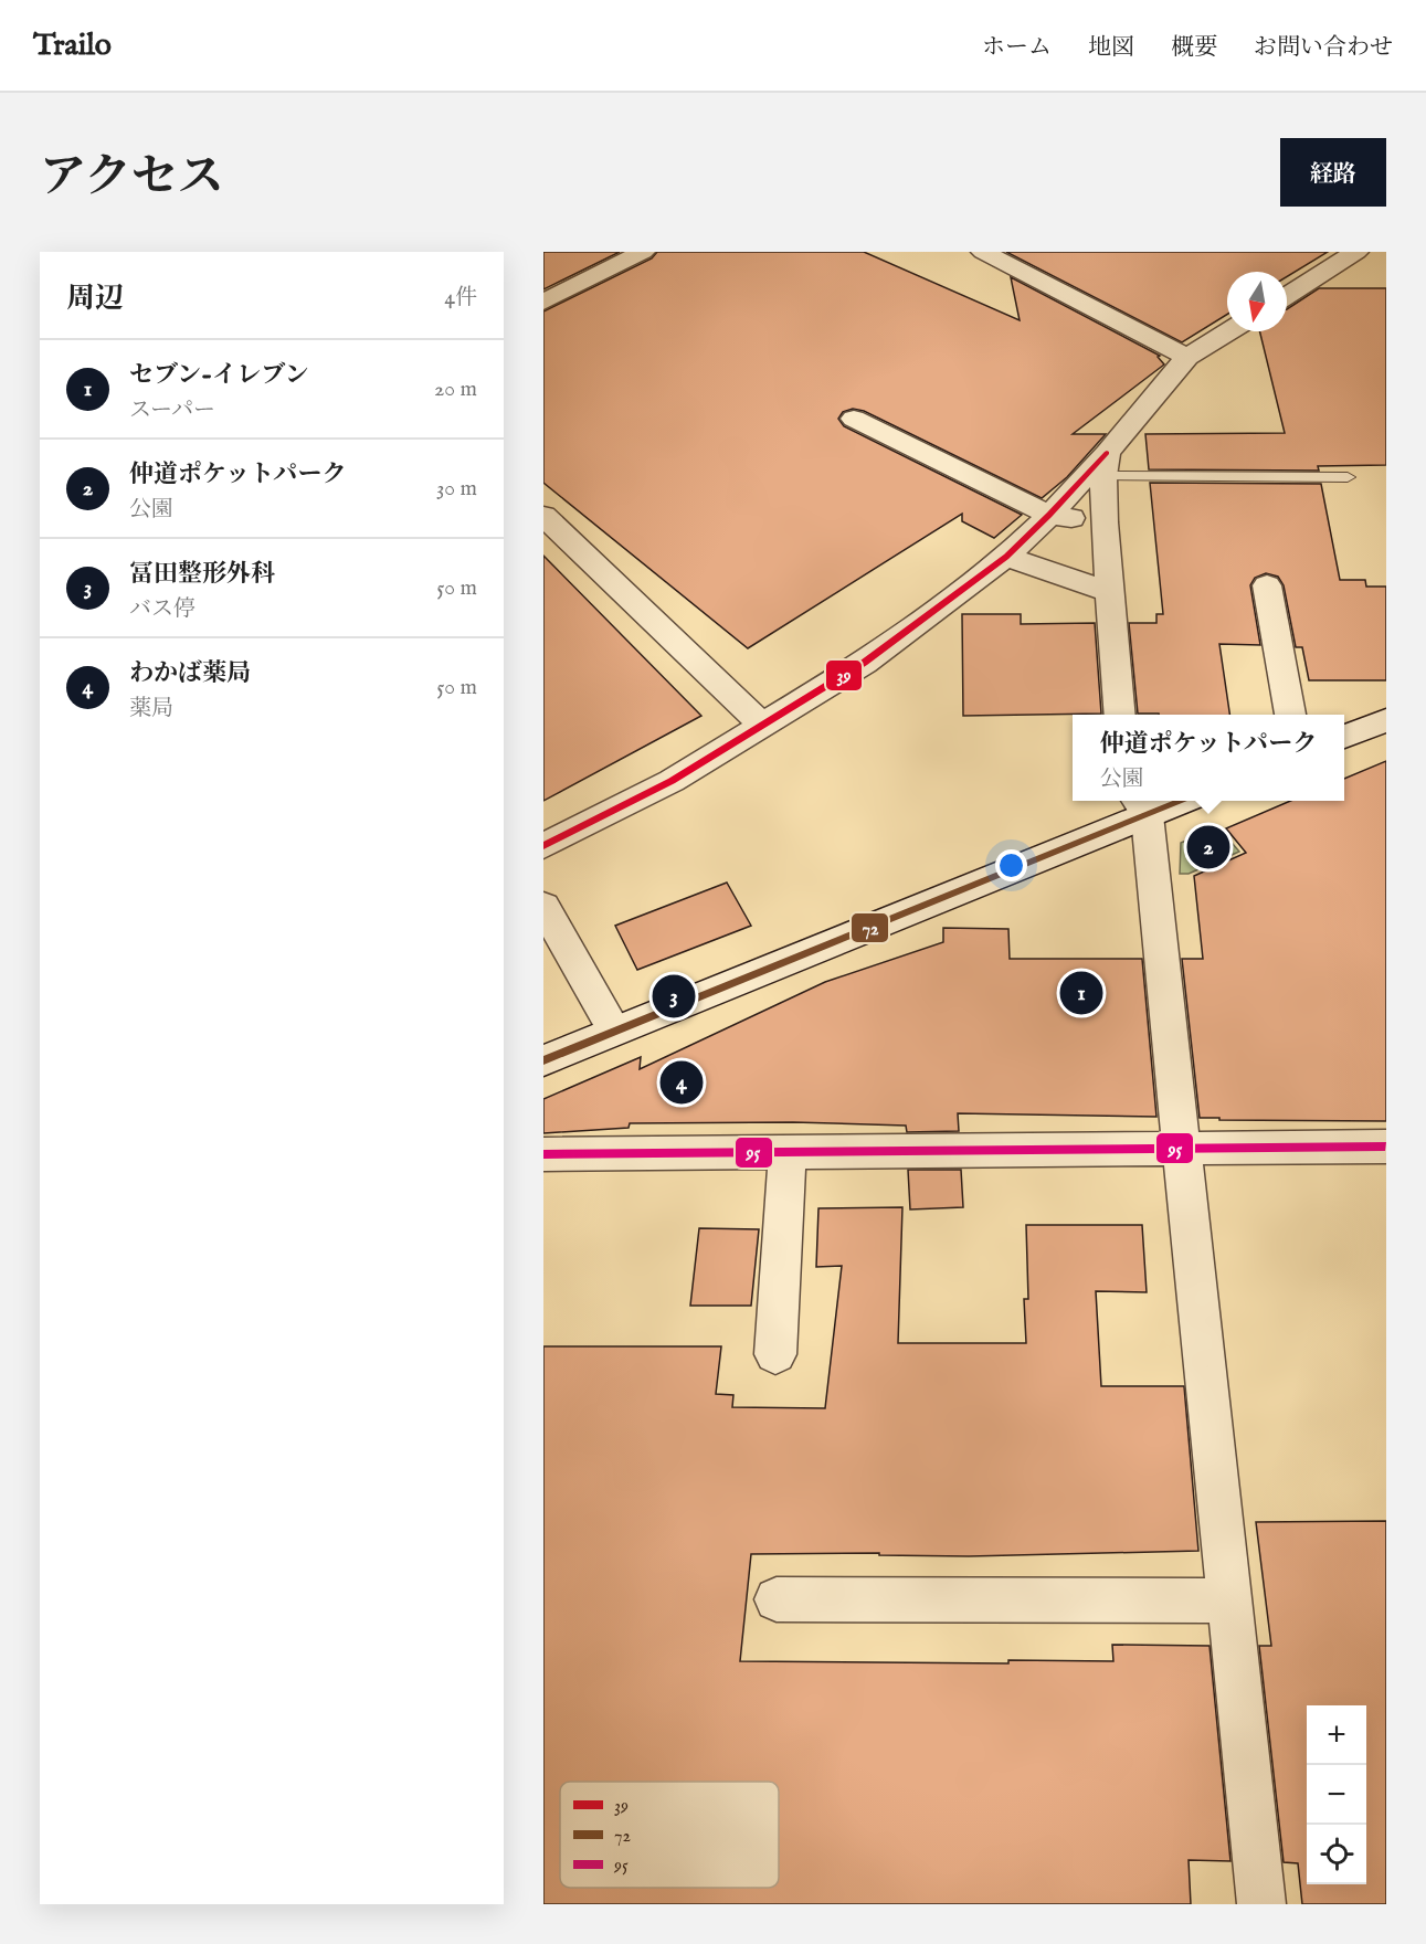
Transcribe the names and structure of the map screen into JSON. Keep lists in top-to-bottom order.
{
  "lines": ["transit line 39", "transit line 72", "transit line 95"],
  "legend": ["39", "72", "95"],
  "north": "bottom",
  "page": {
    "header": "Trailo",
    "nav": [
      "ホーム",
      "地図",
      "概要",
      "お問い合わせ"
    ],
    "title": "アクセス",
    "buttons": "経路",
    "heading": ["周辺", "4件"],
    "list": [
      {
        "mark": "1",
        "name": "セブン-イレブン",
        "note": "スーパー",
        "value": "20 m"
      },
      {
        "mark": "2",
        "name": "仲道ポケットパーク",
        "note": "公園",
        "value": "30 m"
      },
      {
        "mark": "3",
        "name": "冨田整形外科",
        "note": "バス停",
        "value": "50 m"
      },
      {
        "mark": "4",
        "name": "わかば薬局",
        "note": "薬局",
        "value": "50 m"
      }
    ],
    "popup": ["仲道ポケットパーク", "公園"],
    "pins": [
      "2",
      "1",
      "3",
      "4"
    ],
    "map_buttons": ["+", "−"]
  }
}
